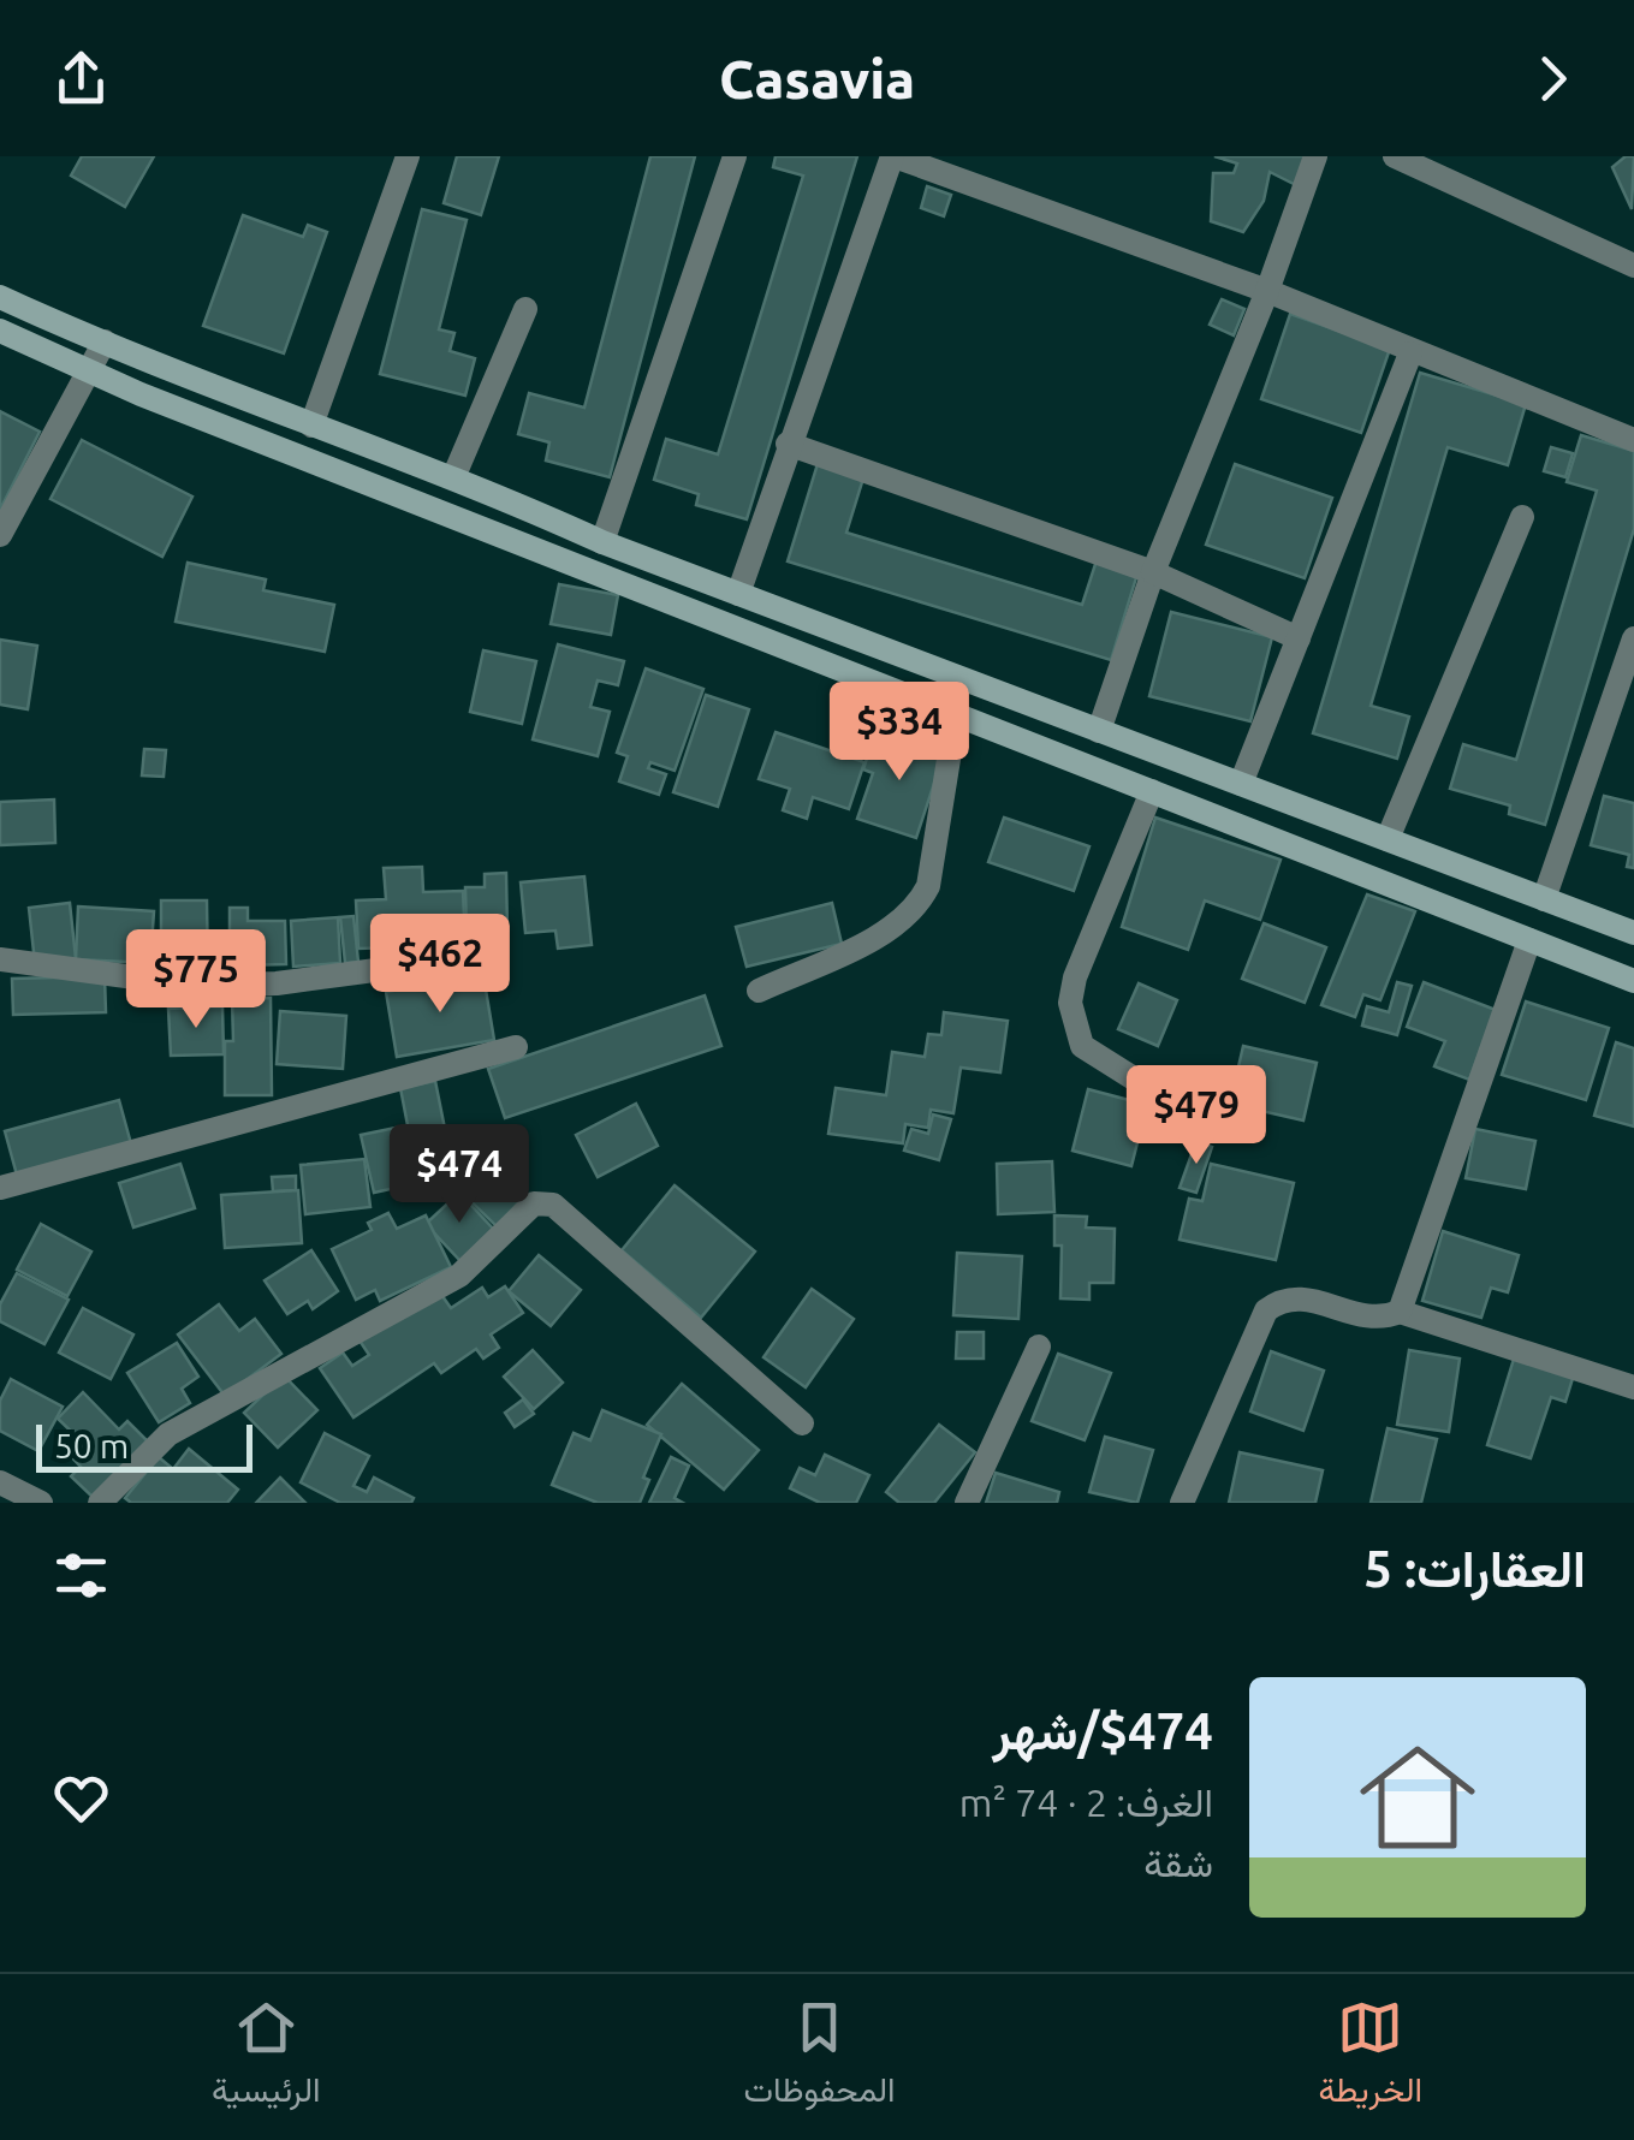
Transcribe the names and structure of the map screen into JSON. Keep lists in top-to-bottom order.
{
  "scale_bar": "50 m",
  "page": {
    "header": "Casavia",
    "price": [
      "$334",
      "$462",
      "$775",
      "$479",
      "$474"
    ],
    "scale": "50 m",
    "heading": "العقارات: 5",
    "list": [
      {
        "name": "$474/شهر",
        "note": "الغرف: 2 · 74 m² · شقة"
      }
    ],
    "tabs": ["الخريطة", "المحفوظات", "الرئيسية"]
  }
}
